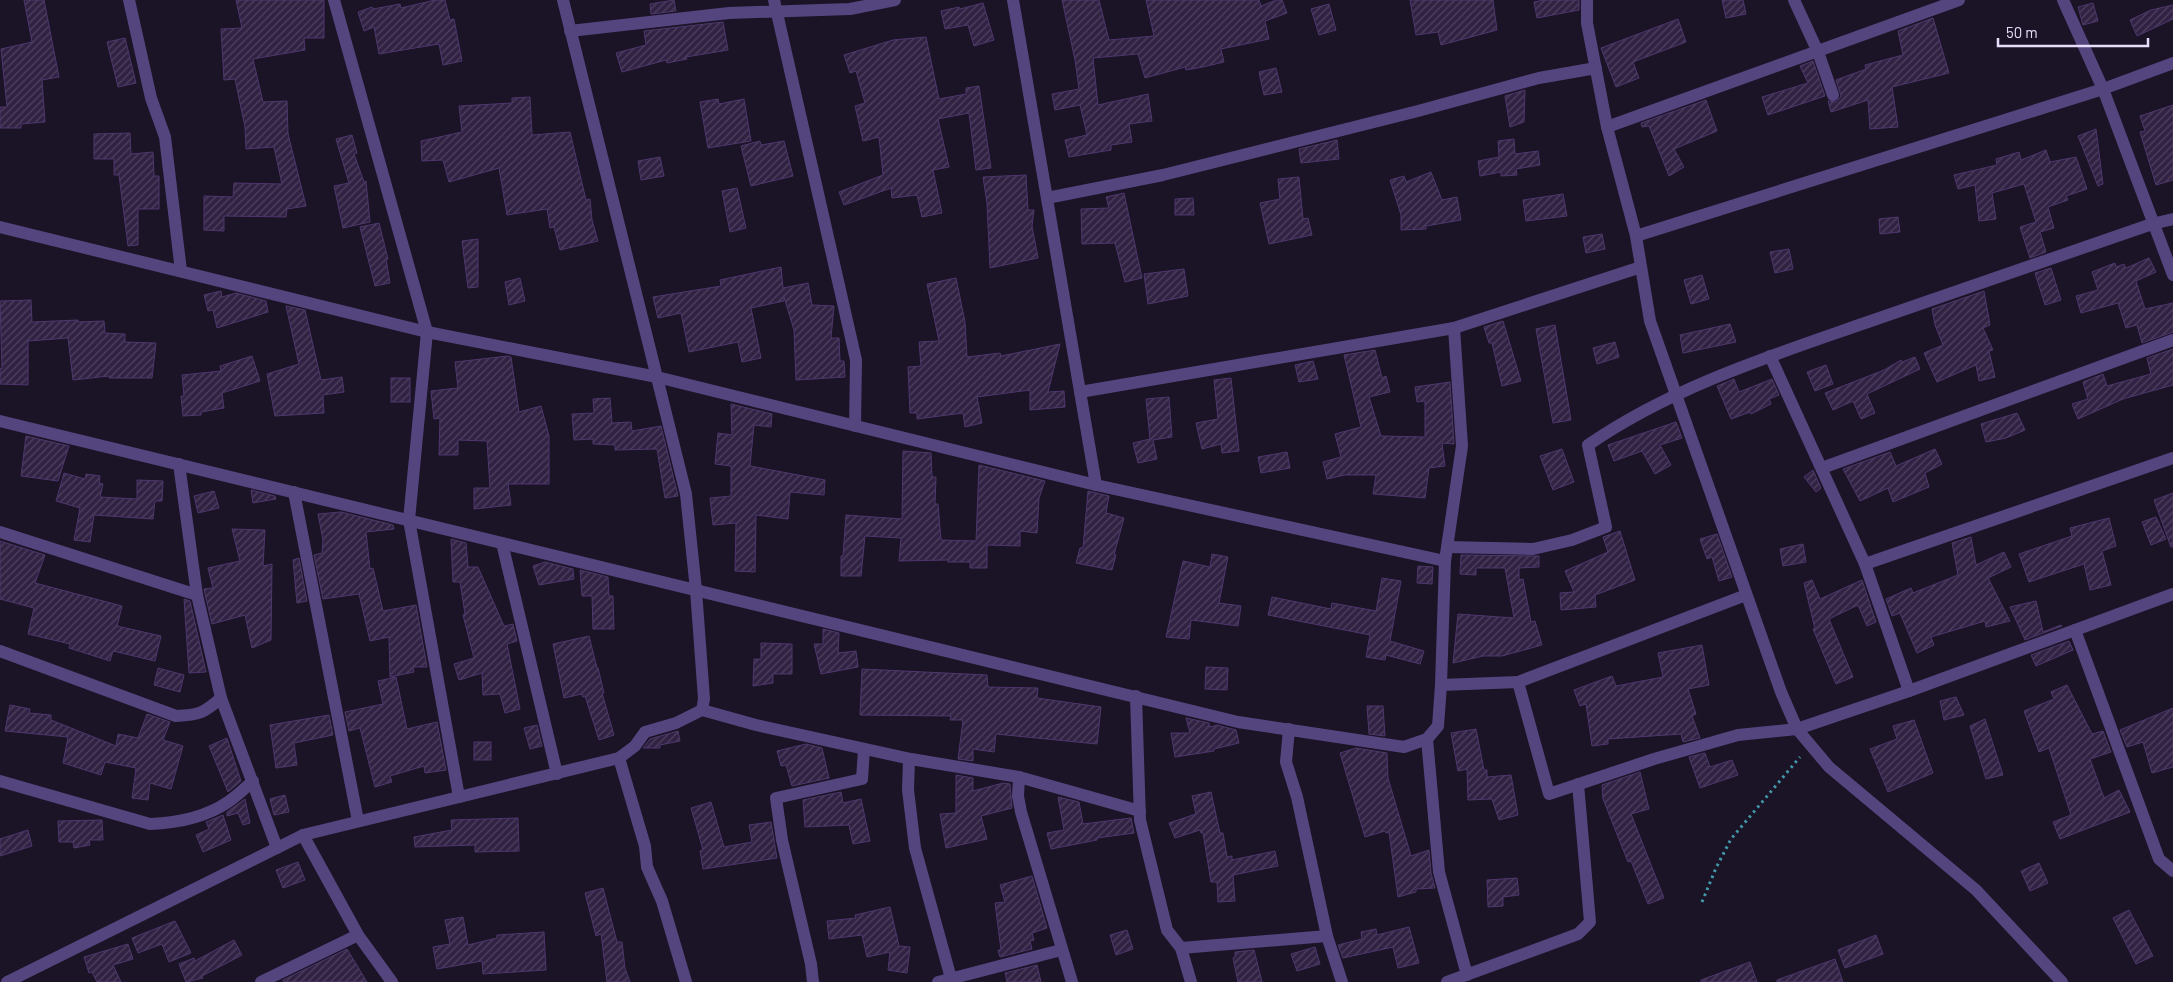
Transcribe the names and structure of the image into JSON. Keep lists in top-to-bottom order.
{
  "scale_bar": "50 m"
}
